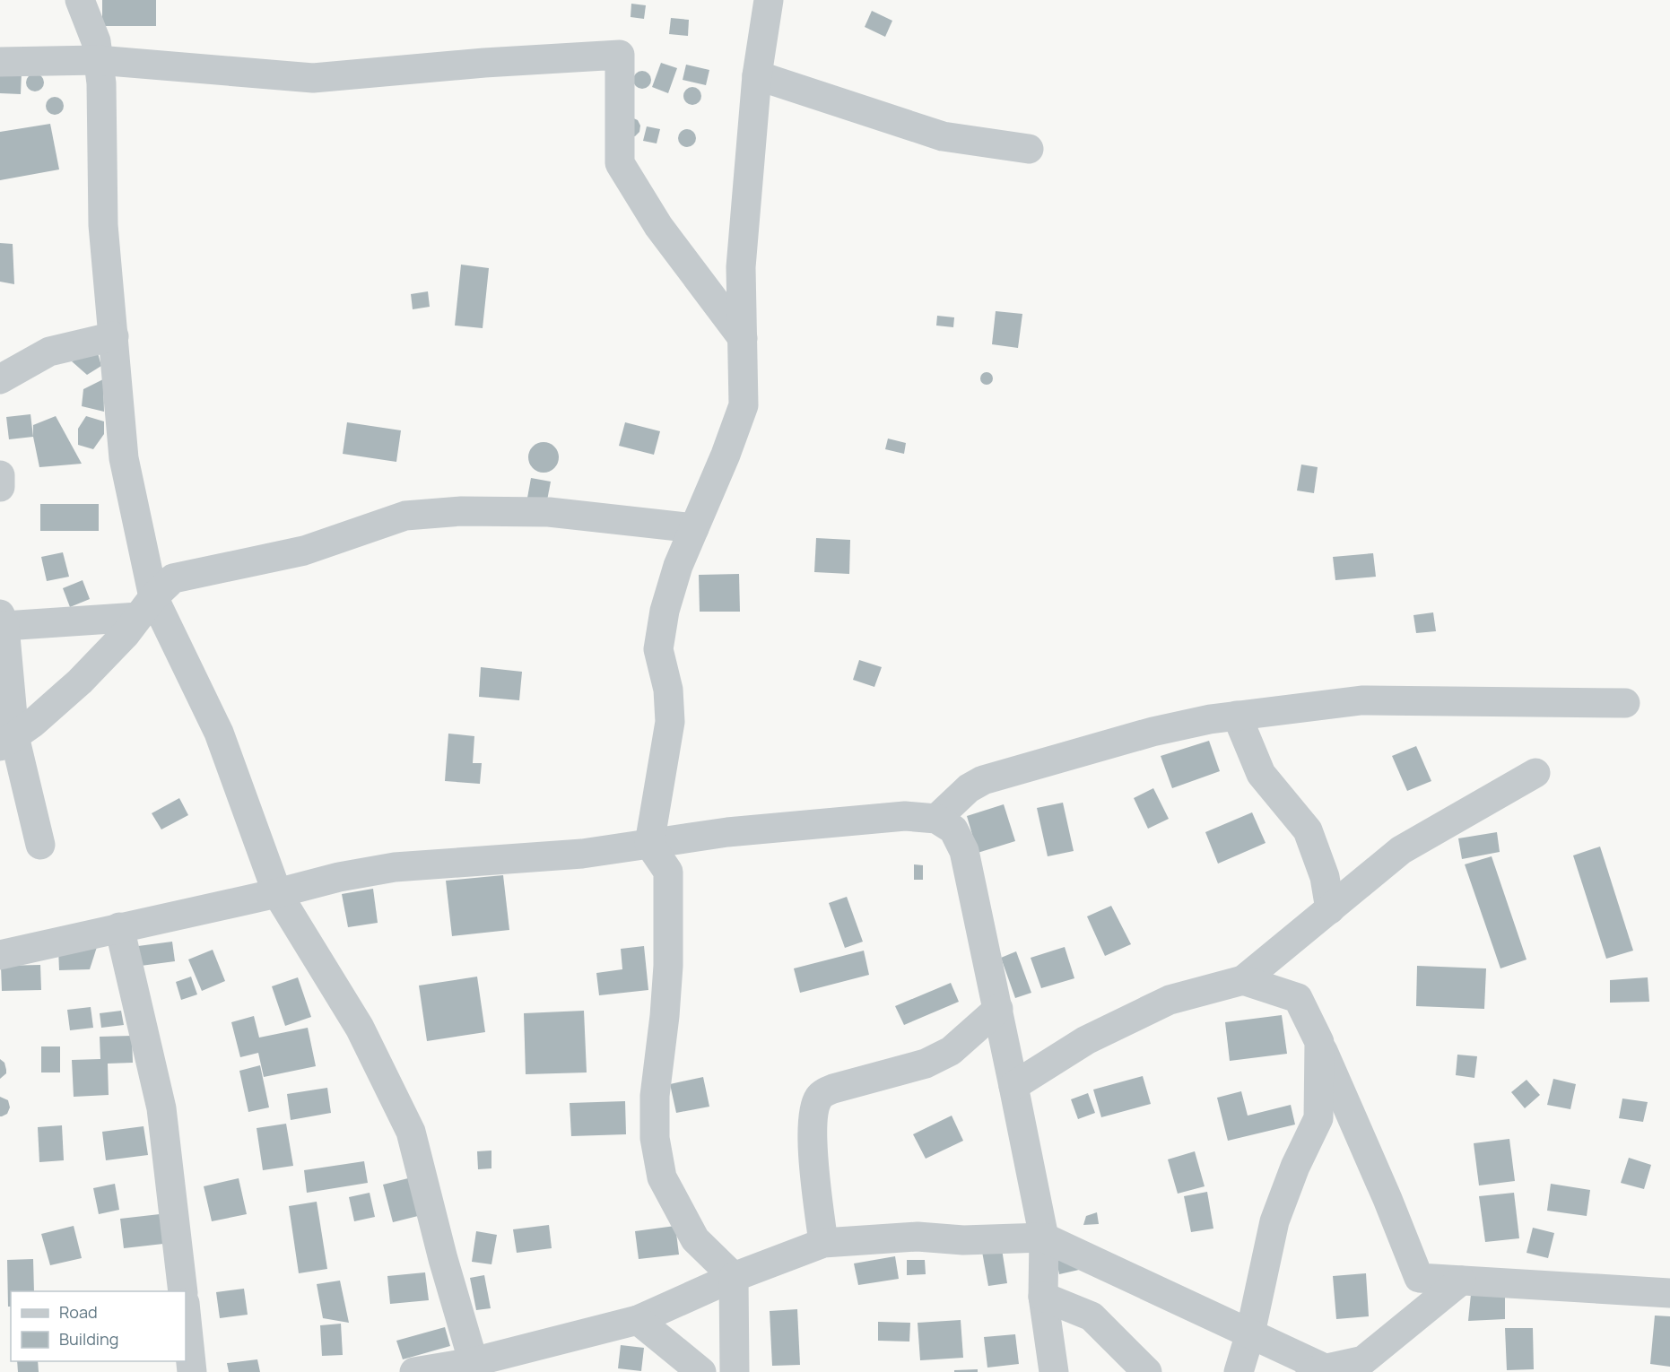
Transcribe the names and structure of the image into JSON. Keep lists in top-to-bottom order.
{
  "legend": ["Road", "Building"]
}
